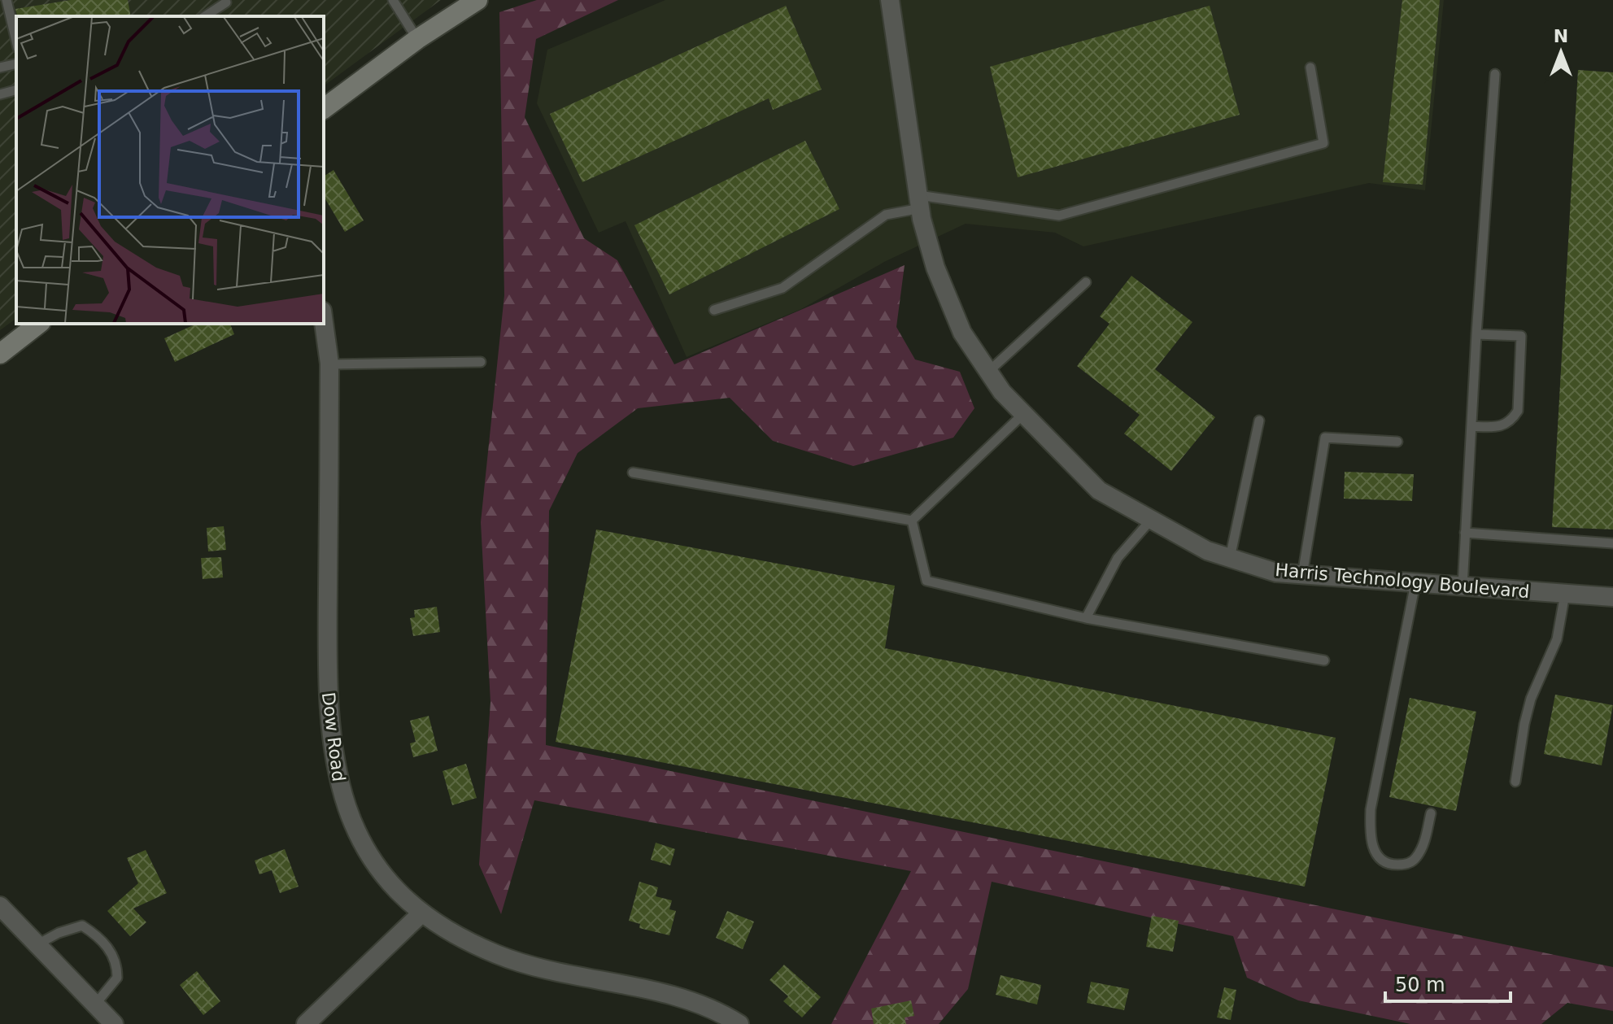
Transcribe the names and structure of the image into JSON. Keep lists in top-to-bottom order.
{
  "streets": {
    "street": ["Harris Technology Boulevard", "Dow Road"]
  },
  "scale_bar": "50 m",
  "north": "top"
}
